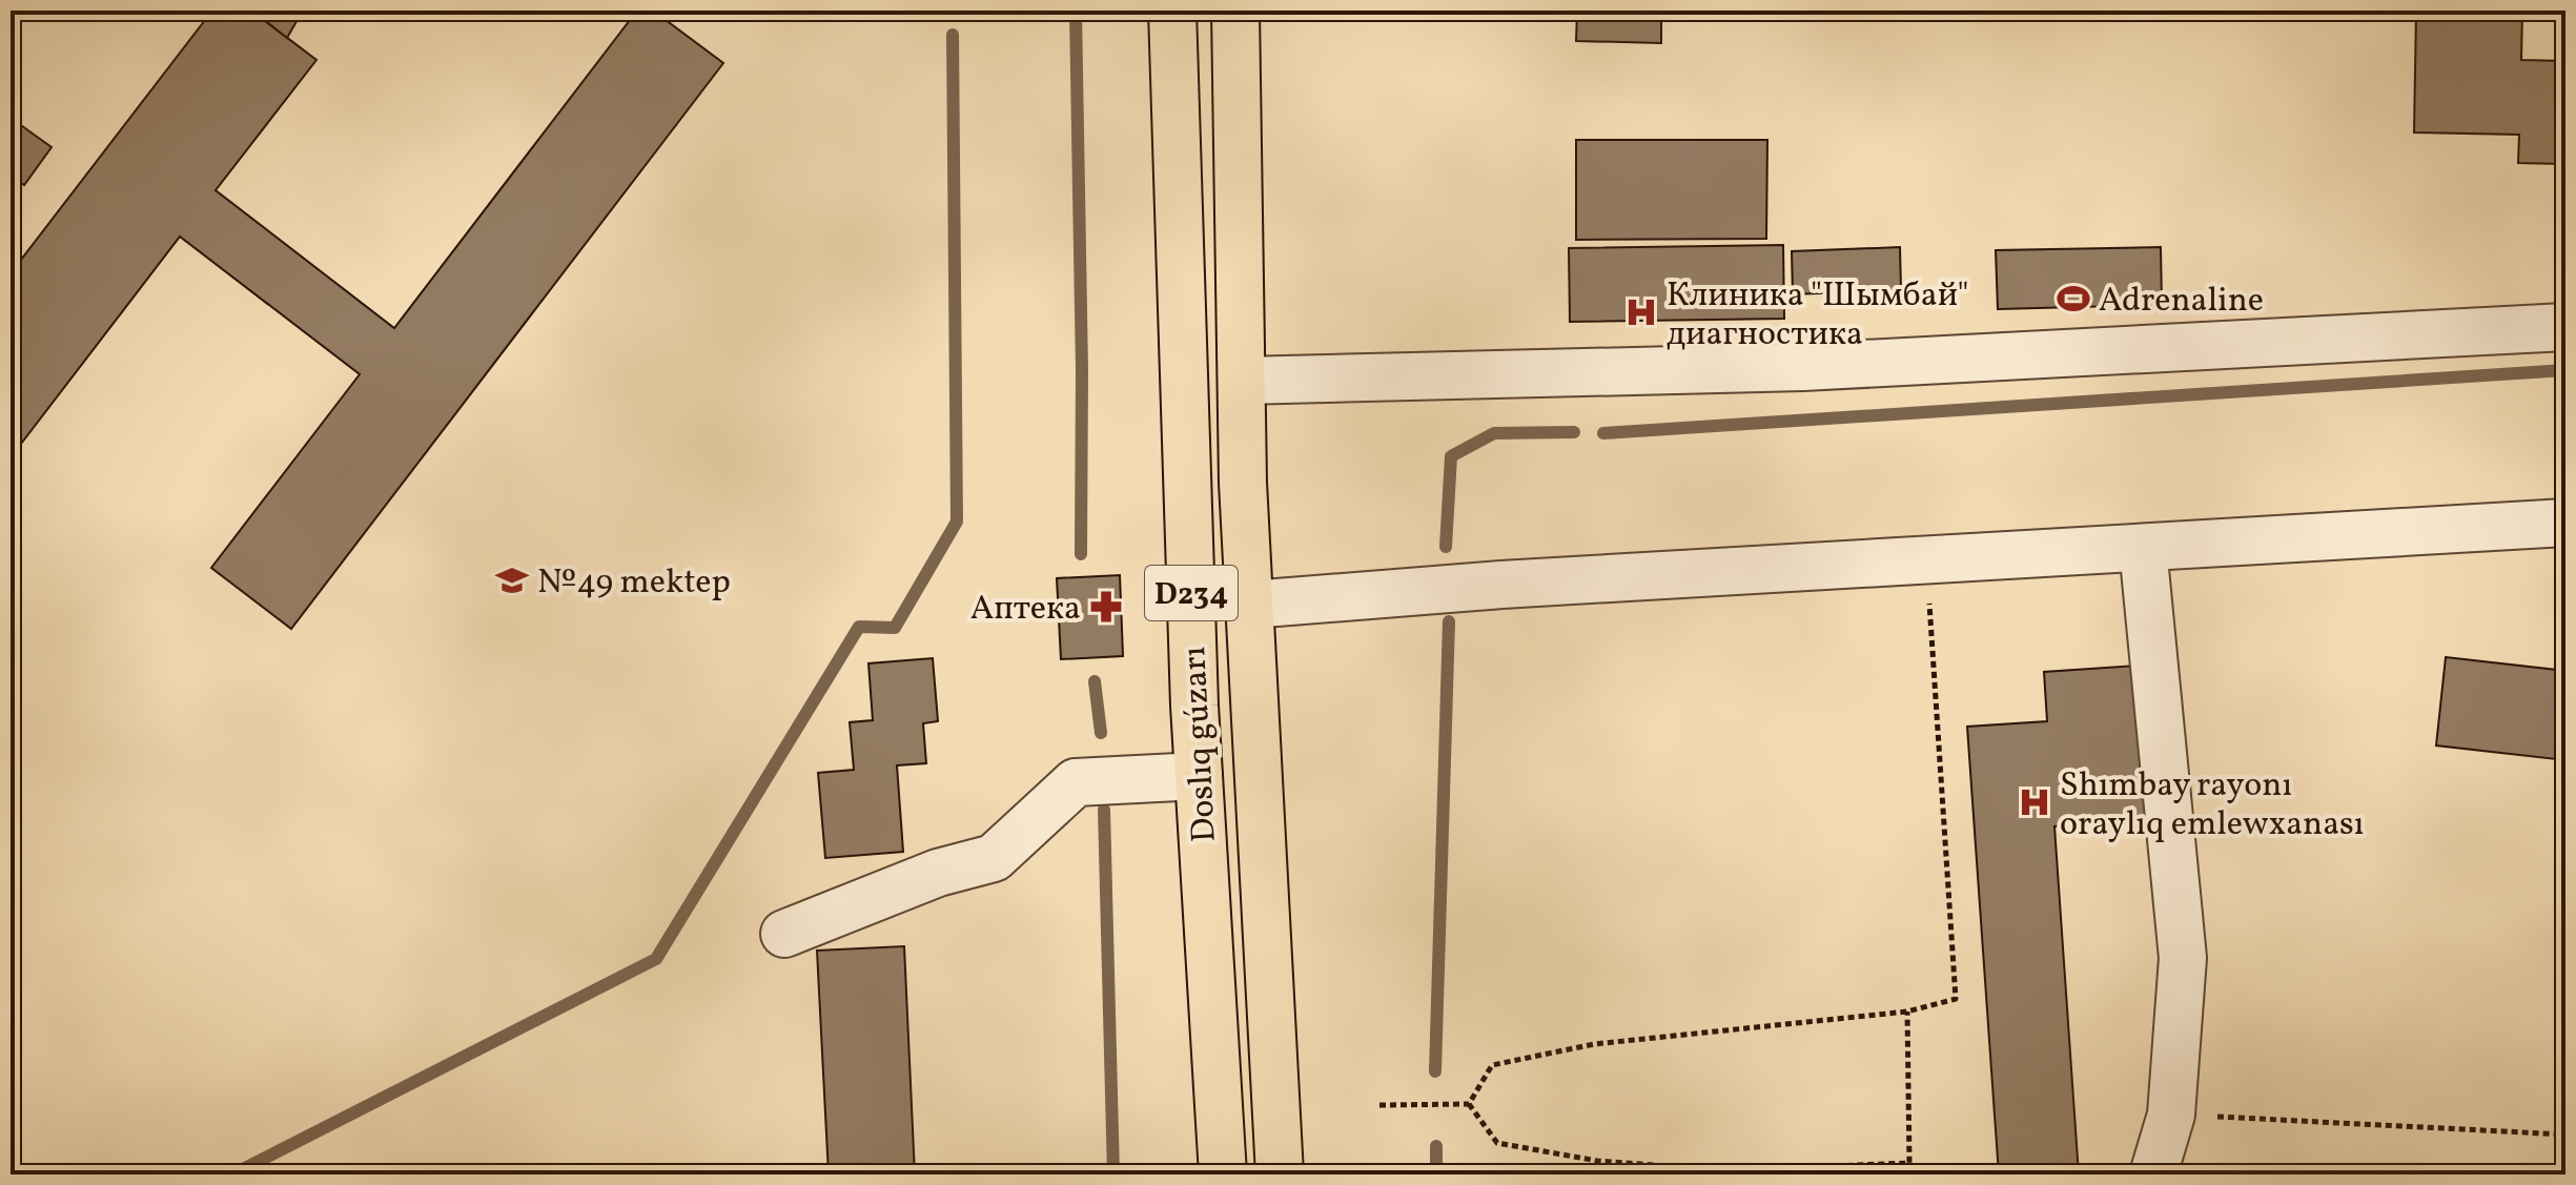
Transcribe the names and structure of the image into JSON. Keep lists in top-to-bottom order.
{
  "streets": {
    "main road": ["D234", "Doslıq gúzarı"]
  },
  "places": {
    "sports": ["Adrenaline"],
    "hospital": ["Клиника \"Шымбай\" диагностика", "Shımbay rayonı oraylıq emlewxanası"],
    "school or university": ["№49 mektep"],
    "pharmacy": ["Аптека"]
  }
}
